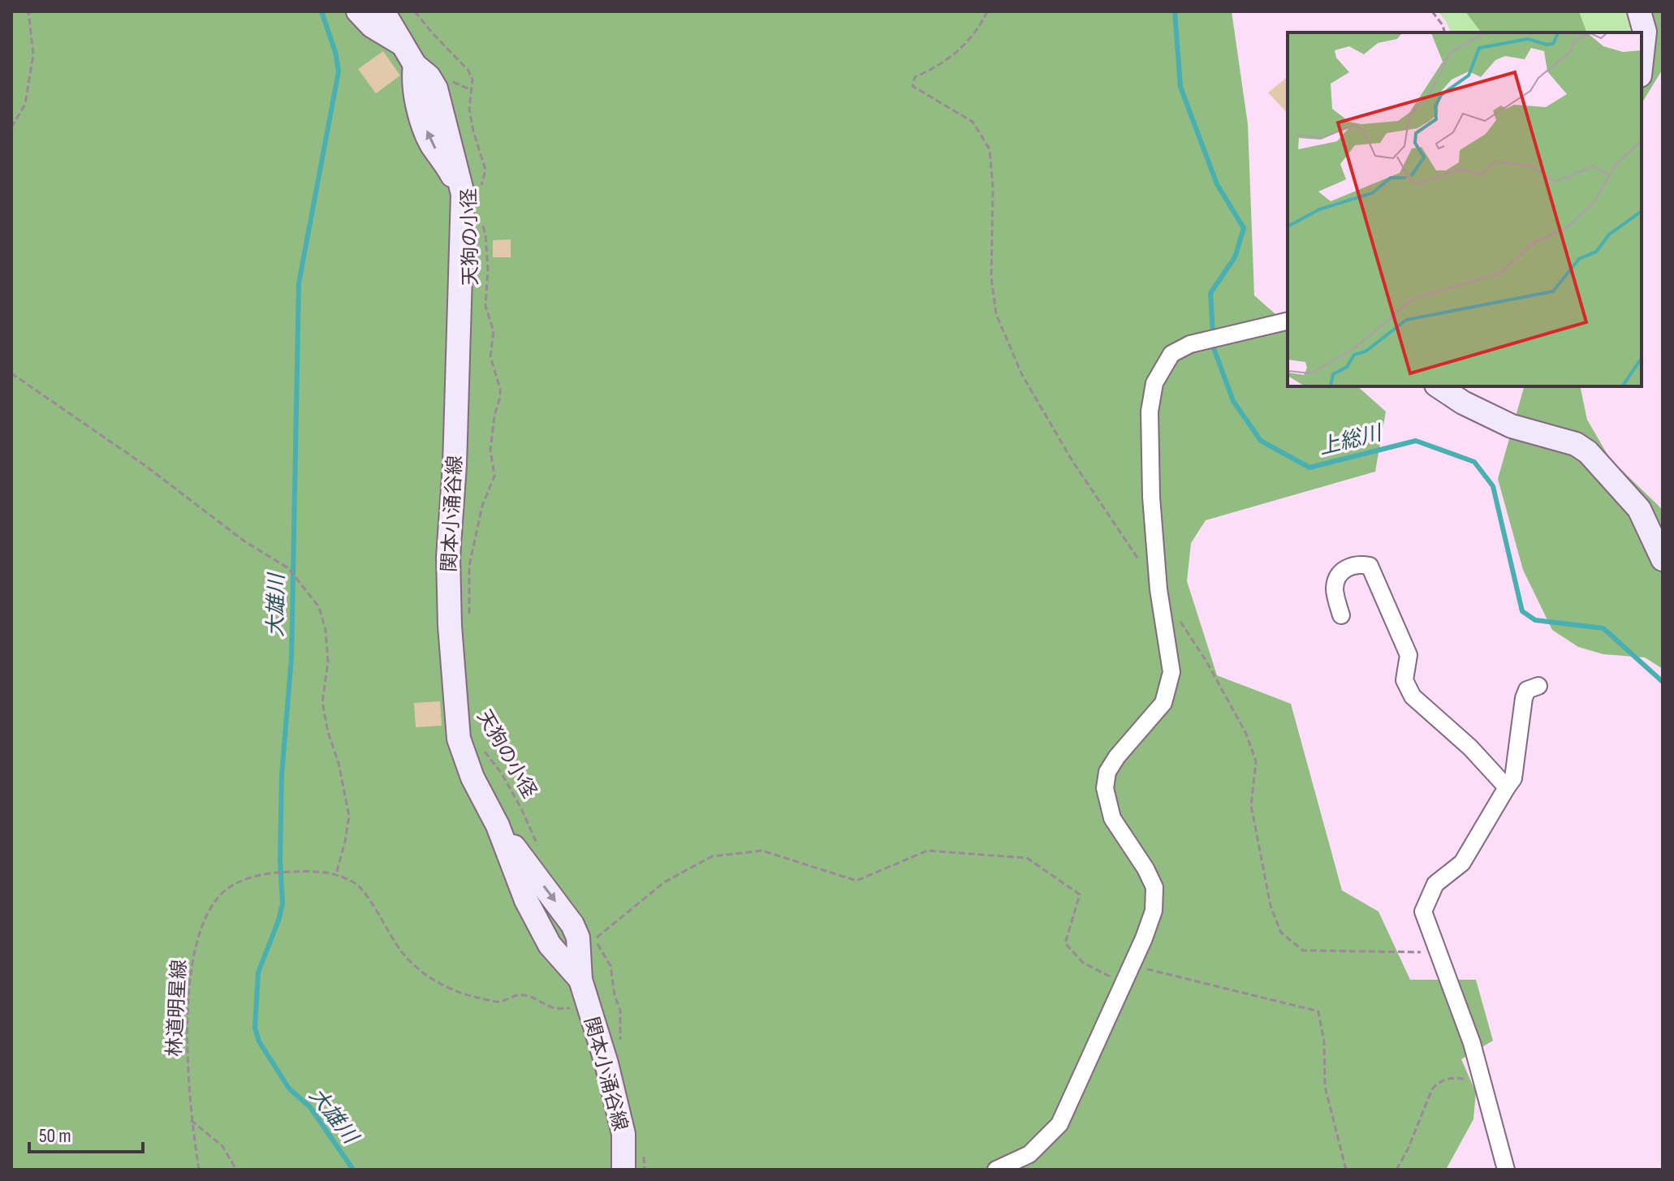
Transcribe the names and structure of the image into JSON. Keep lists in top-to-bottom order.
{
  "streets": {
    "main road": ["関本小涌谷線"],
    "path": ["天狗の小径", "林道明星線"]
  },
  "crossings": [
    ["天狗の小径", "関本小涌谷線"],
    ["関本小涌谷線", "林道明星線"]
  ],
  "water": ["上総川", "大雄川"],
  "scale_bar": "50 m"
}
